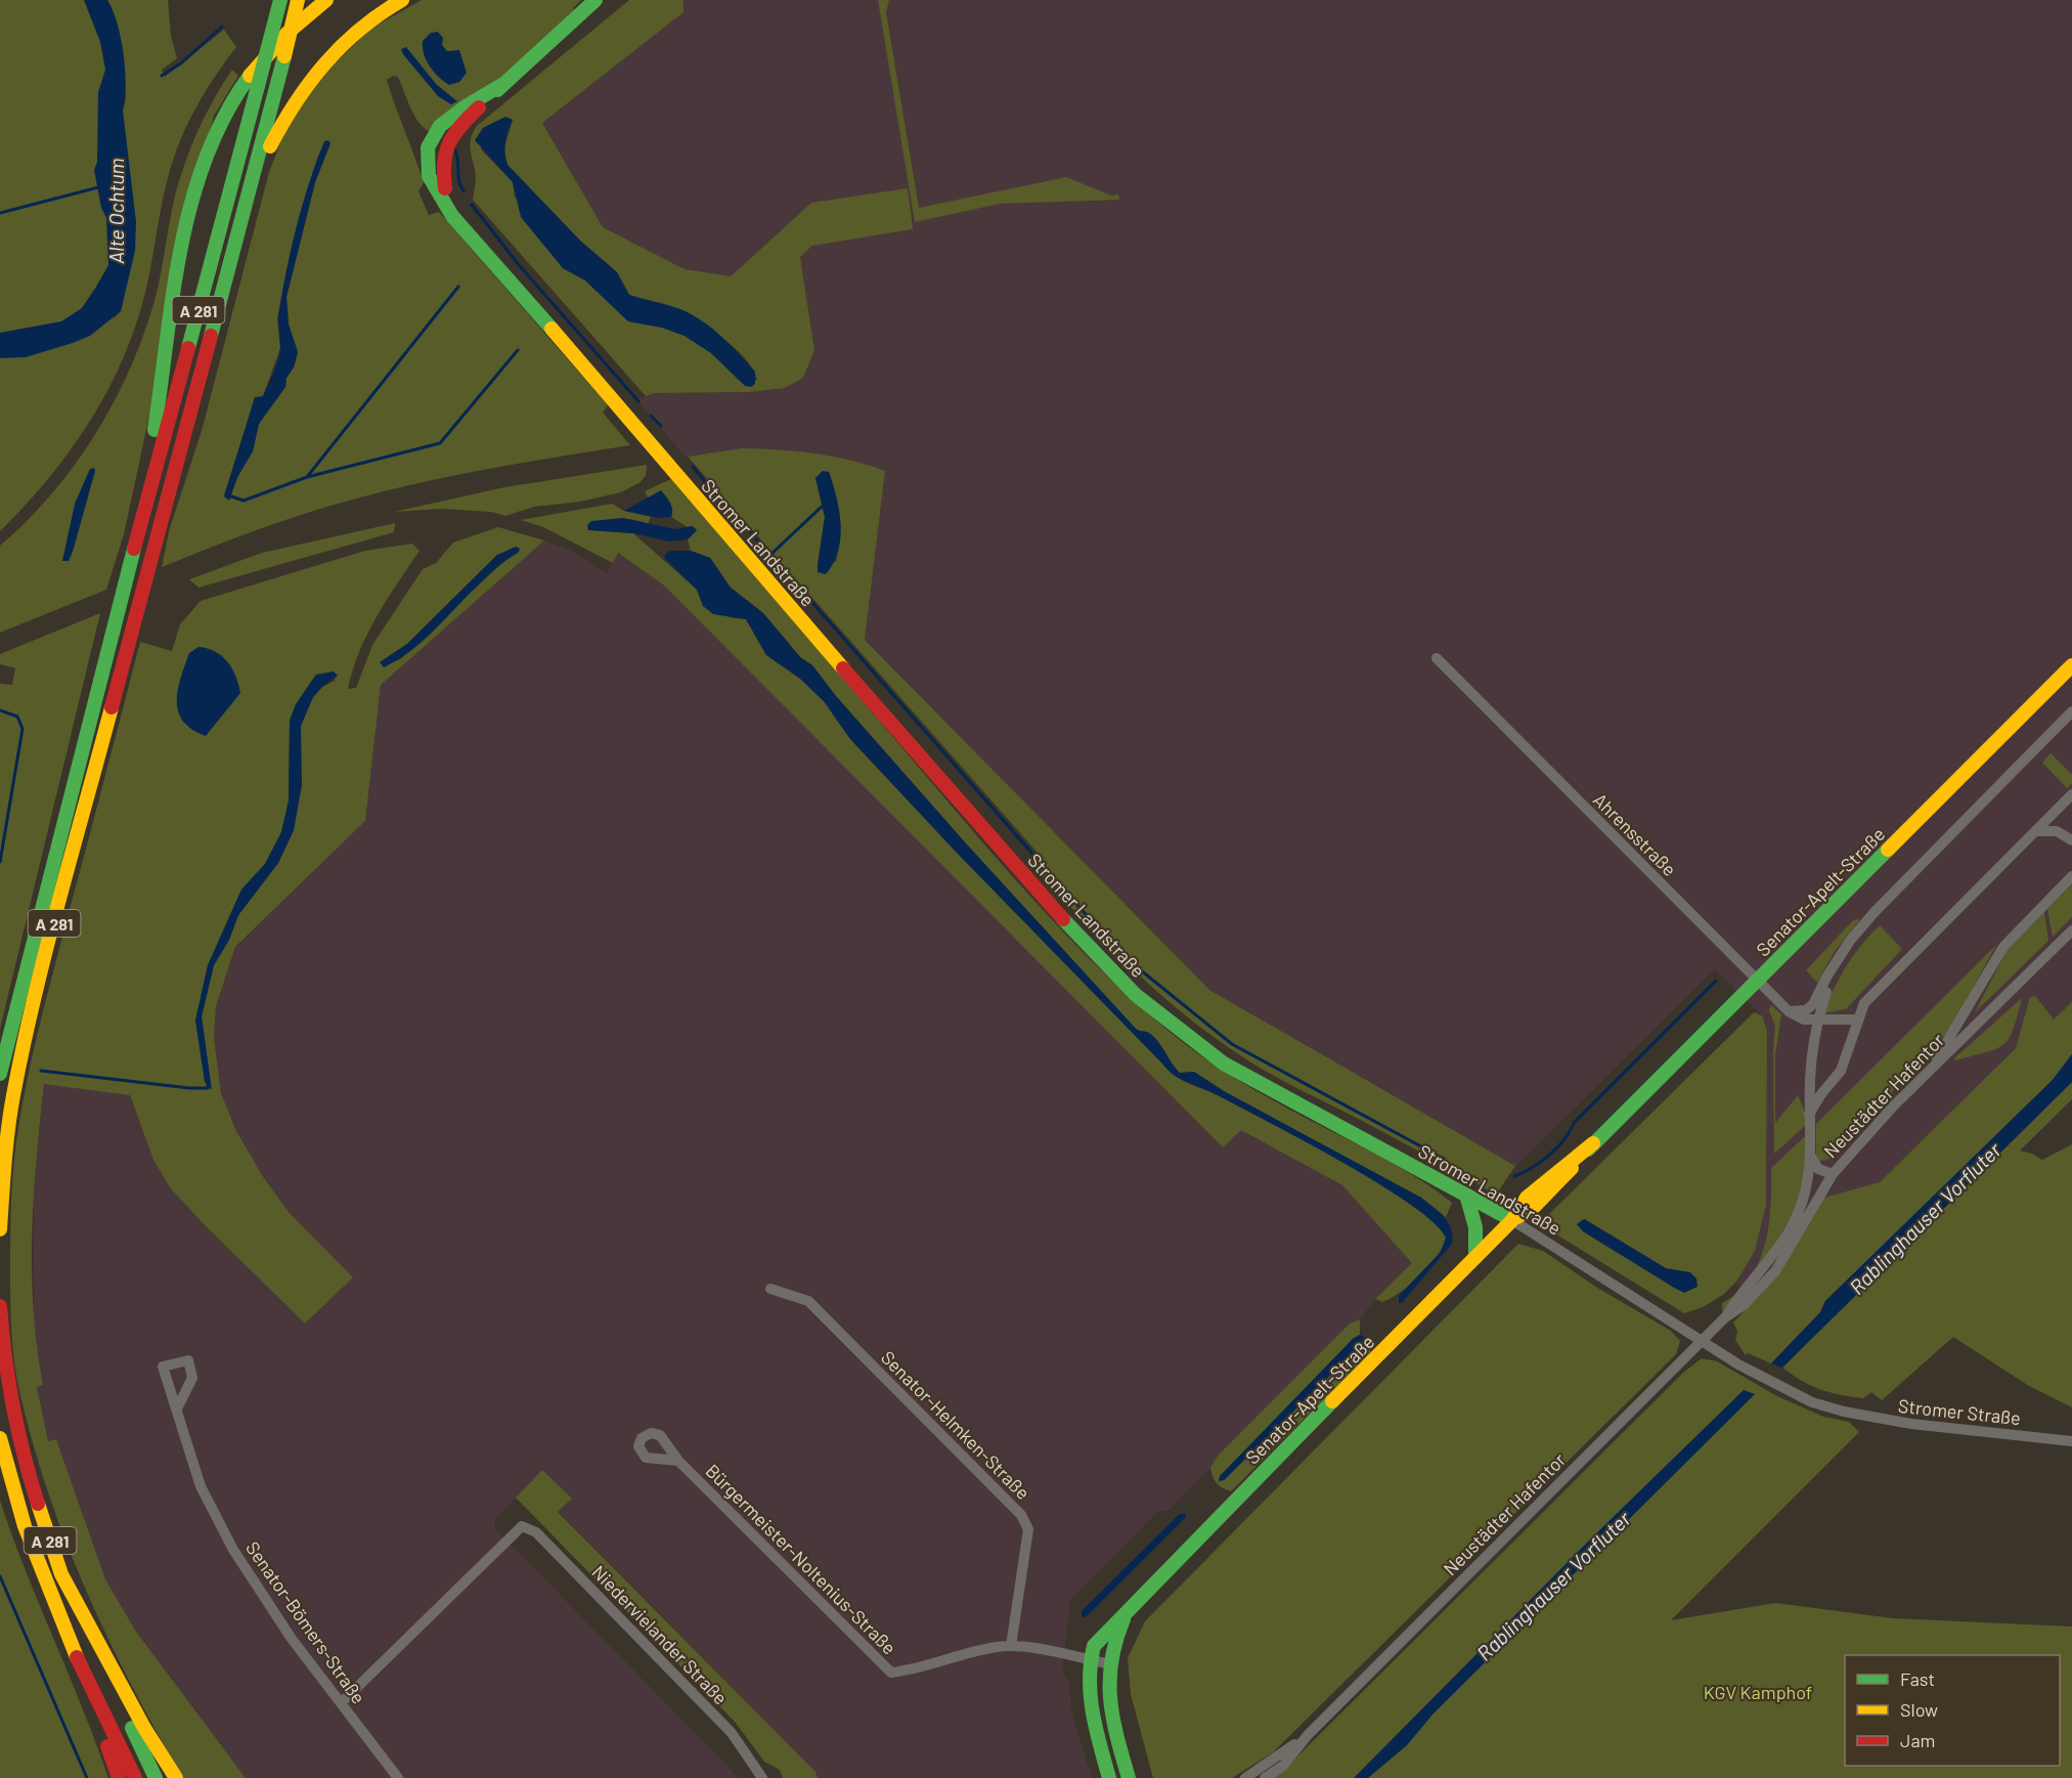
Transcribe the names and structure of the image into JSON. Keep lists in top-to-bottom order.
{
  "streets": {
    "main road": ["A 281", "Stromer Landstraße", "Senator-Apelt-Straße"],
    "street": [
      "Ahrensstraße",
      "Neustädter Hafentor",
      "Stromer Straße",
      "Senator-Helmken-Straße",
      "Bürgermeister-Noltenius-Straße",
      "Senator-Bömers-Straße",
      "Niedervielander Straße"
    ]
  },
  "crossings": [
    ["Stromer Landstraße", "Senator-Apelt-Straße"],
    ["Stromer Landstraße", "Neustädter Hafentor"],
    ["Stromer Landstraße", "Stromer Straße"],
    ["Ahrensstraße", "Senator-Apelt-Straße"],
    ["Ahrensstraße", "Neustädter Hafentor"],
    ["Senator-Helmken-Straße", "Bürgermeister-Noltenius-Straße"],
    ["Senator-Bömers-Straße", "Niedervielander Straße"]
  ],
  "water": ["Alte Ochtum", "Rablinghauser Vorfluter"],
  "parks": ["KGV Kamphof"],
  "legend": ["Fast", "Slow", "Jam"]
}
